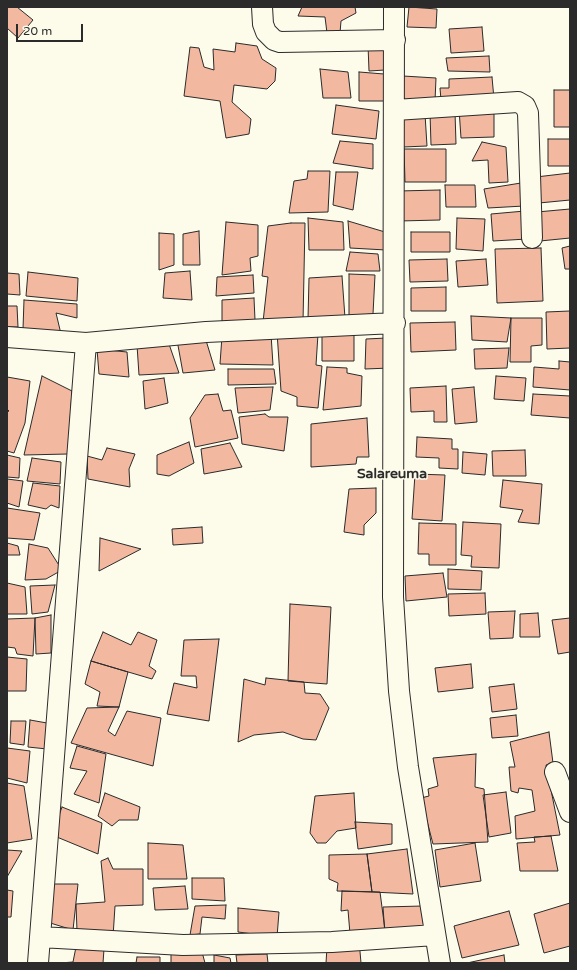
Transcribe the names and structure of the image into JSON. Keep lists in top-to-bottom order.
{
  "districts": ["Salareuma"],
  "scale_bar": "20 m"
}
